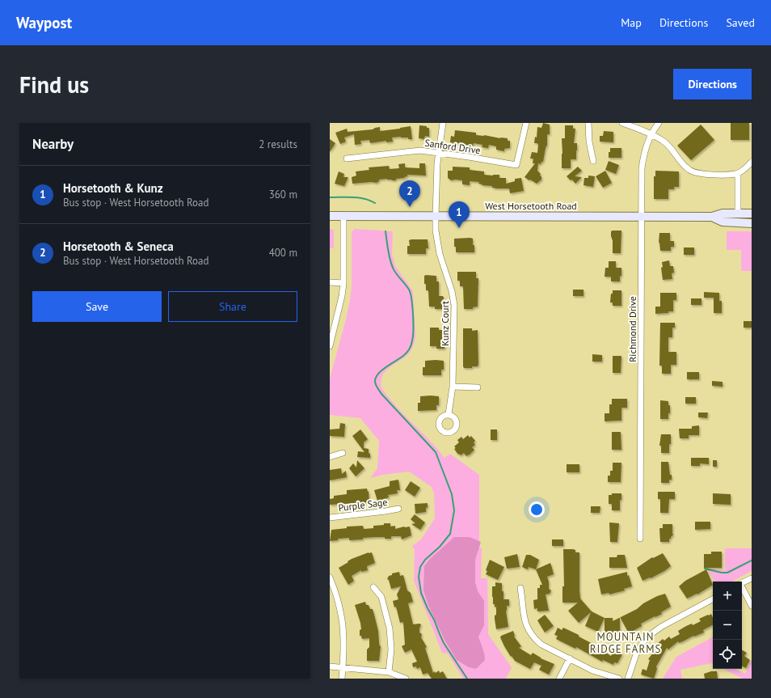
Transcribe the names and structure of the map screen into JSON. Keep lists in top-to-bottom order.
{
  "streets": {
    "main road": ["West Horsetooth Road"],
    "street": [
      "Sanford Drive",
      "Kunz Court",
      "Richmond Drive",
      "Purple Sage"
    ]
  },
  "crossings": [
    ["Sanford Drive", "Kunz Court"],
    ["West Horsetooth Road", "Kunz Court"],
    ["West Horsetooth Road", "Richmond Drive"]
  ],
  "districts": ["MOUNTAIN RIDGE FARMS"],
  "page": {
    "header": "Waypost",
    "nav": ["Map", "Directions", "Saved"],
    "buttons": [
      "Directions",
      ["Save", "Share"]
    ],
    "title": "Find us",
    "heading": ["Nearby", "2 results"],
    "list": [
      {
        "mark": "1",
        "name": "Horsetooth & Kunz",
        "note": "Bus stop · West Horsetooth Road",
        "value": "360 m"
      },
      {
        "mark": "2",
        "name": "Horsetooth & Seneca",
        "note": "Bus stop · West Horsetooth Road",
        "value": "400 m"
      }
    ],
    "pins": ["2", "1"],
    "map_buttons": ["+", "−"]
  }
}
